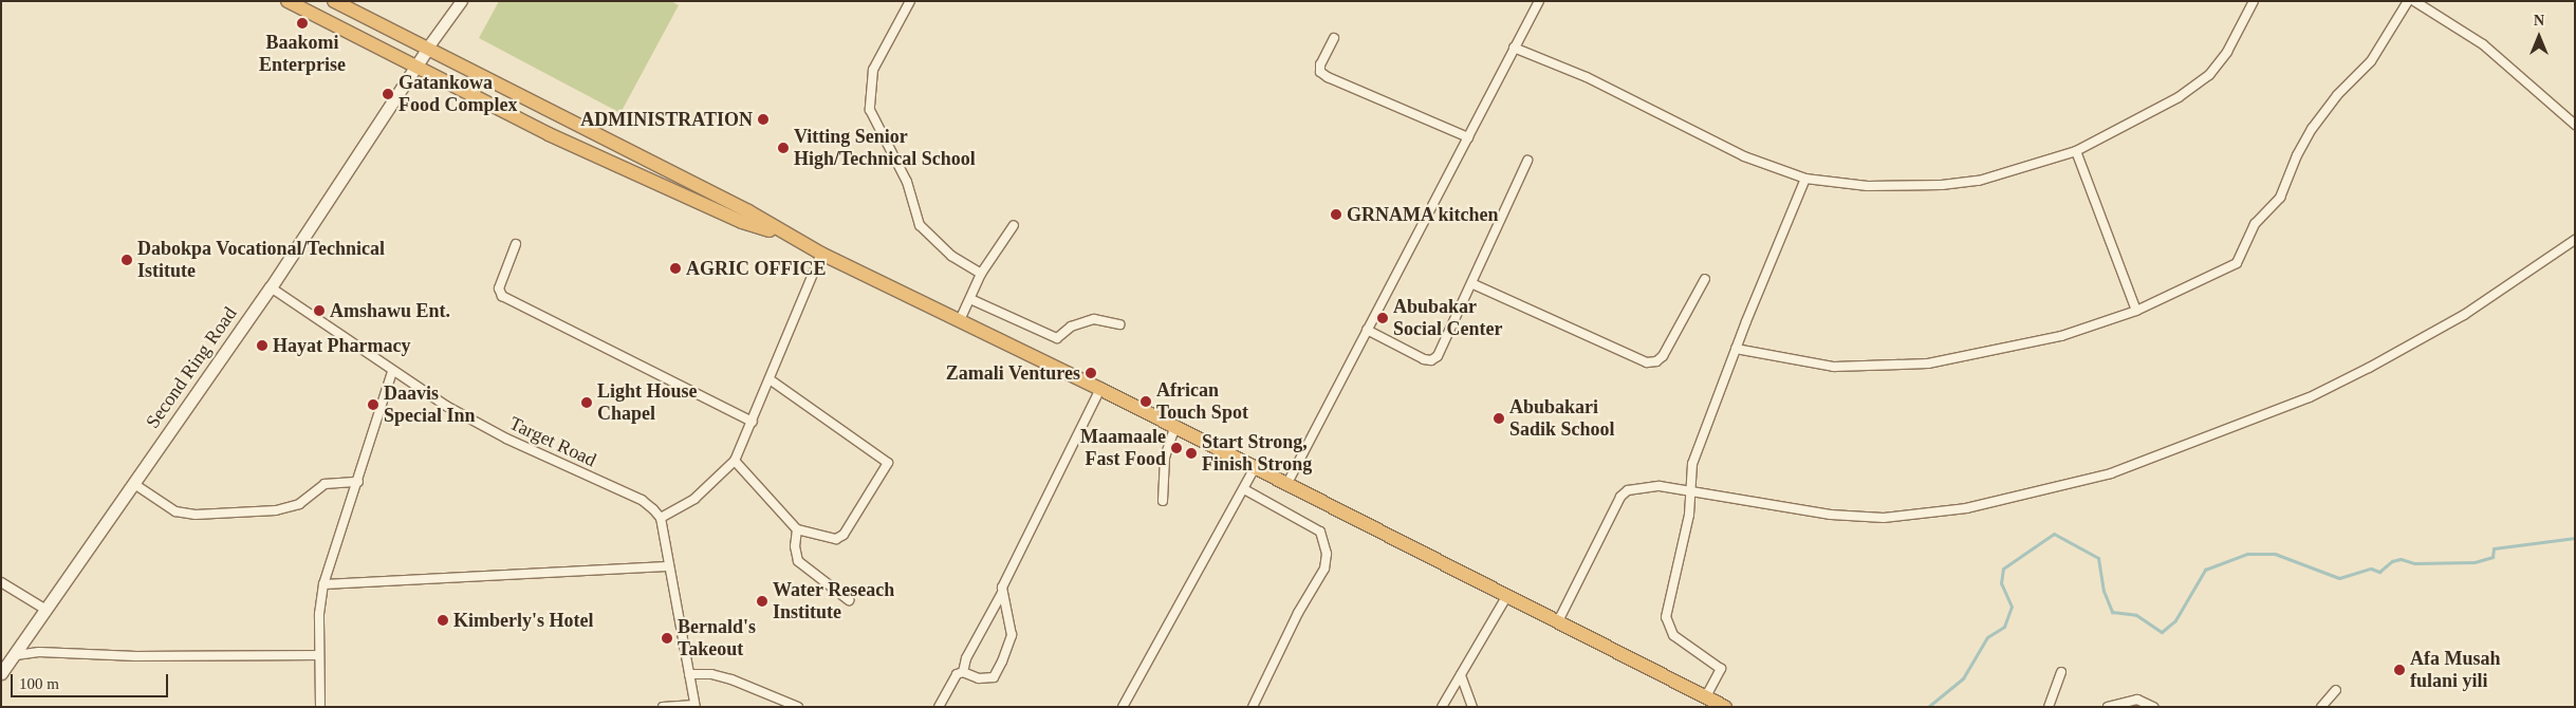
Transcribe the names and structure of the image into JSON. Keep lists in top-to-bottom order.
{
  "streets": {
    "main road": ["Second Ring Road"],
    "street": ["Target Road"]
  },
  "crossings": [
    ["Second Ring Road", "Target Road"]
  ],
  "places": [
    "Baakomi Enterprise",
    "Gatankowa Food Complex",
    "ADMINISTRATION",
    "Vitting Senior High/Technical School",
    "GRNAMA kitchen",
    "Dabokpa Vocational/Technical Istitute",
    "AGRIC OFFICE",
    "Amshawu Ent.",
    "Abubakar Social Center",
    "Hayat Pharmacy",
    "Zamali Ventures",
    "African Touch Spot",
    "Light House Chapel",
    "Daavis Special Inn",
    "Abubakari Sadik School",
    "Maamaale Fast Food",
    "Start Strong, Finish Strong",
    "Water Reseach Institute",
    "Kimberly's Hotel",
    "Bernald's Takeout",
    "Afa Musah fulani yili"
  ],
  "scale_bar": "100 m",
  "north": "top"
}
